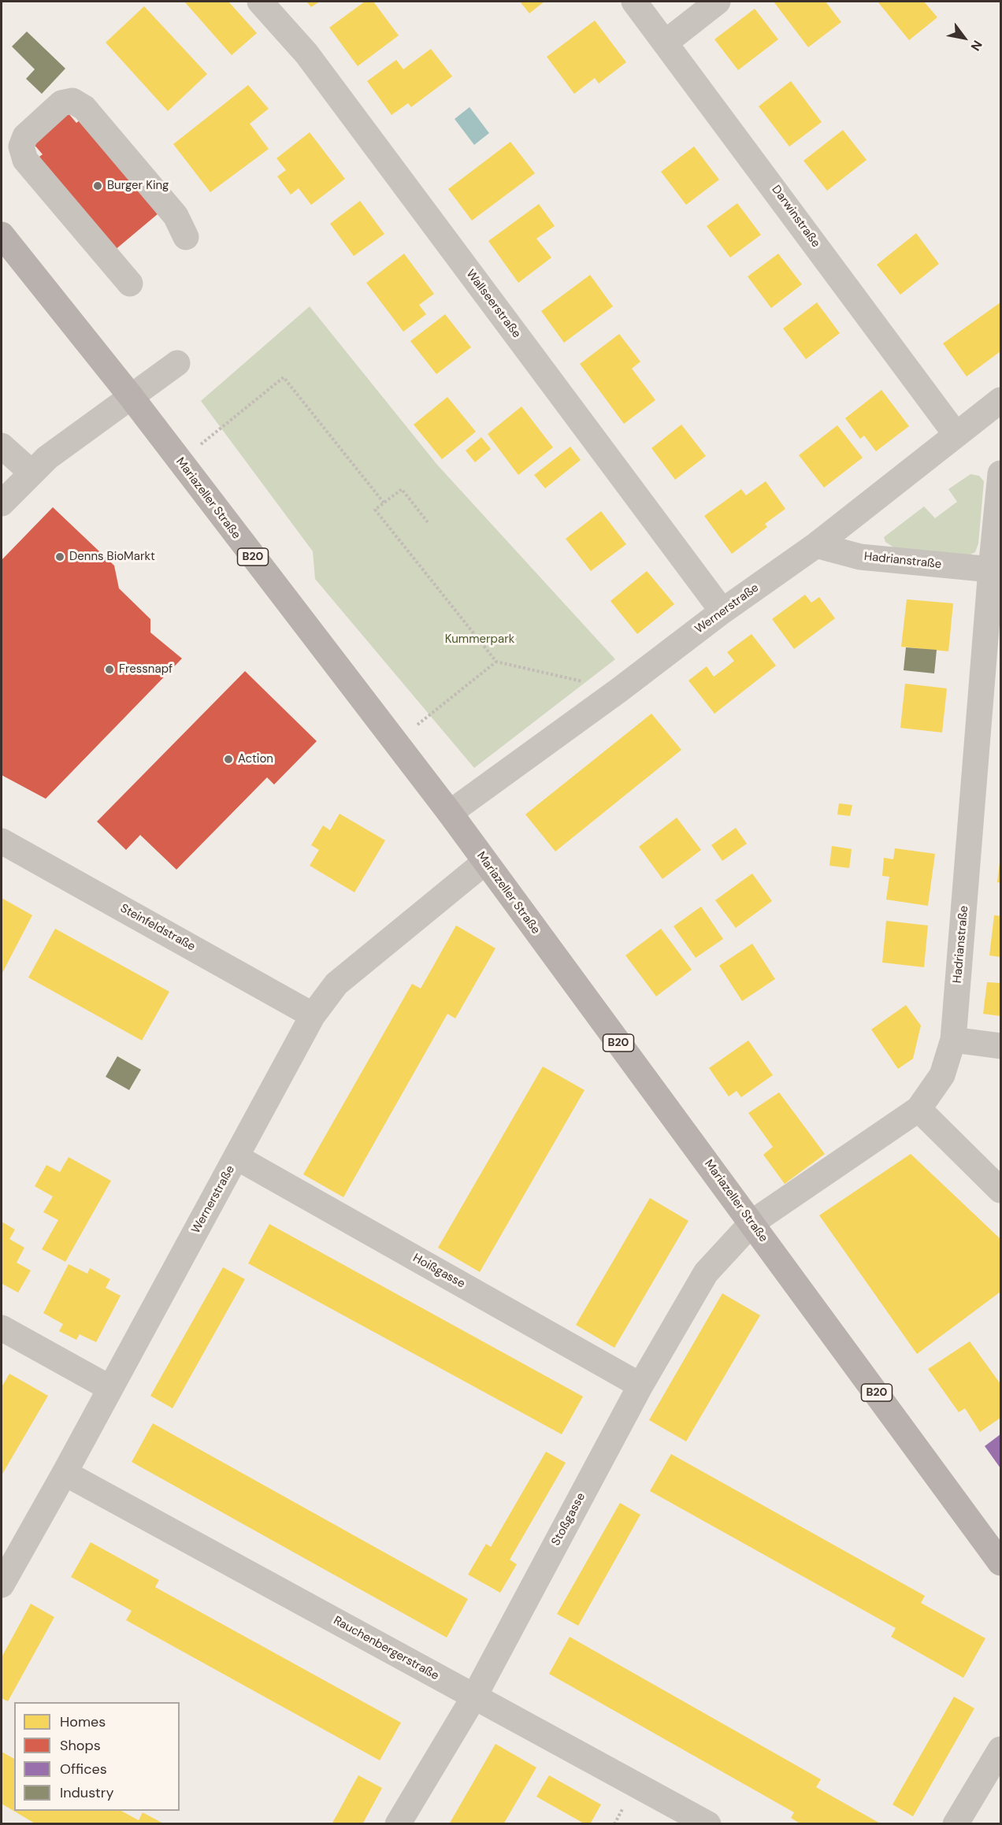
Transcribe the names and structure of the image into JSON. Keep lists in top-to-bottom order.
{
  "streets": {
    "main road": ["Mariazeller Straße", "B20"],
    "street": [
      "Darwinstraße",
      "Wallseerstraße",
      "Hadrianstraße",
      "Wernerstraße",
      "Steinfeldstraße",
      "Hoißgasse",
      "Stoßgasse",
      "Rauchenbergerstraße"
    ]
  },
  "crossings": [
    ["Darwinstraße", "Wernerstraße"],
    ["Wallseerstraße", "Wernerstraße"],
    ["Mariazeller Straße", "Hadrianstraße"],
    ["Mariazeller Straße", "Wernerstraße"],
    ["Mariazeller Straße", "Stoßgasse"],
    ["Hadrianstraße", "Wernerstraße"],
    ["Hadrianstraße", "Stoßgasse"],
    ["Wernerstraße", "Steinfeldstraße"],
    ["Wernerstraße", "Hoißgasse"],
    ["Wernerstraße", "Rauchenbergerstraße"],
    ["Hoißgasse", "Stoßgasse"],
    ["Stoßgasse", "Rauchenbergerstraße"]
  ],
  "parks": ["Kummerpark"],
  "places": [
    "Burger King",
    "Denns BioMarkt",
    "Fressnapf",
    "Action"
  ],
  "legend": [
    "Homes",
    "Shops",
    "Offices",
    "Industry"
  ],
  "north": "bottom right"
}
